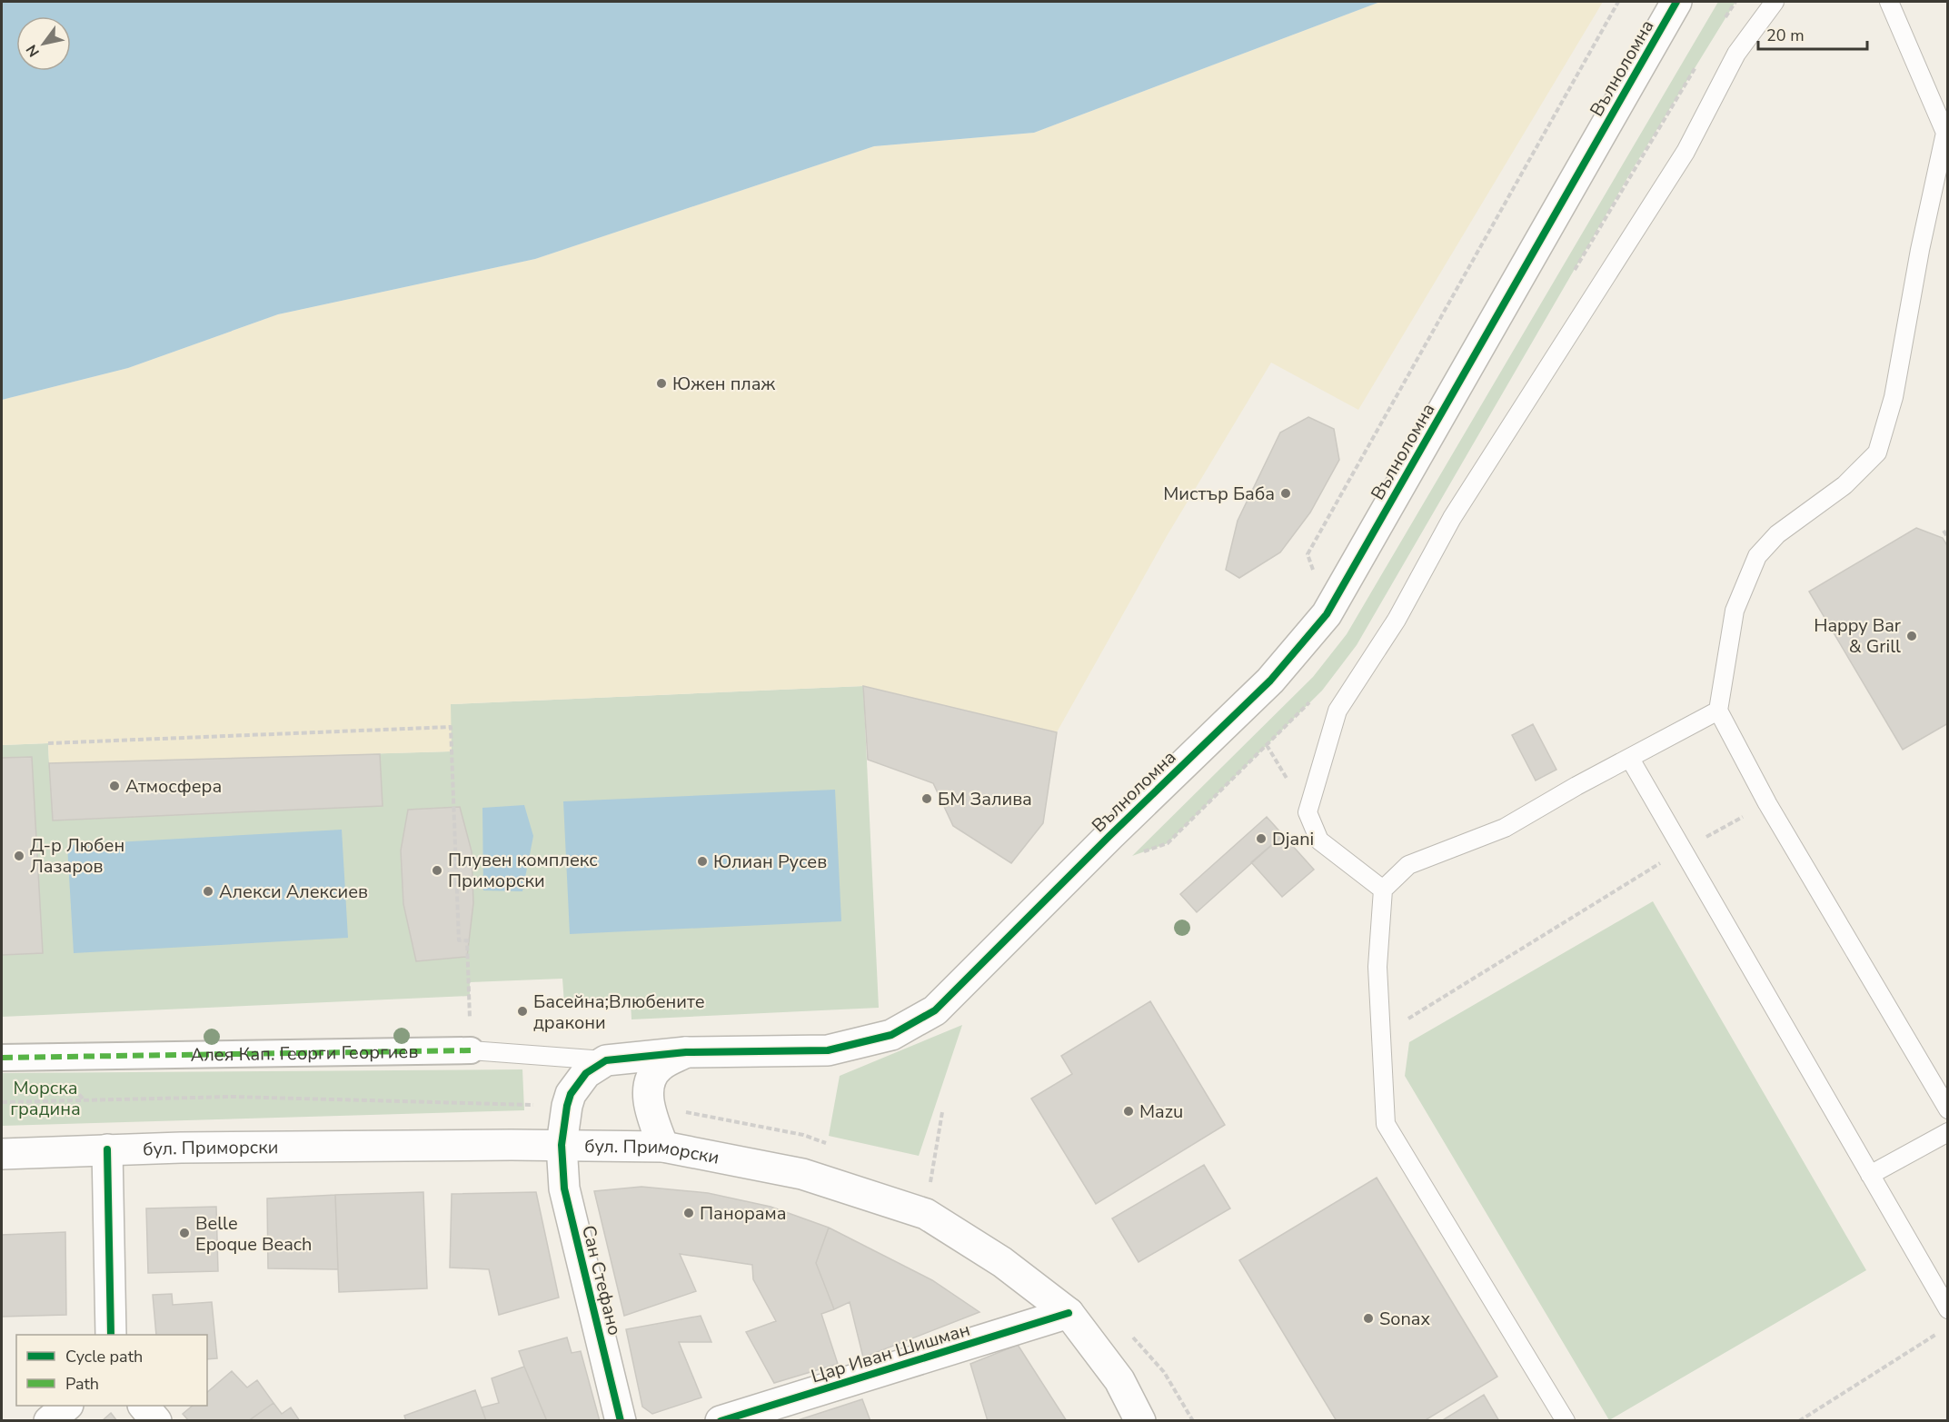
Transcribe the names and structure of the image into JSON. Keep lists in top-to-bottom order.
{
  "streets": {
    "street": [
      "Вълноломна",
      "Алея Кап. Георги Георгиев",
      "бул. Приморски",
      "Сан Стефано",
      "Цар Иван Шишман"
    ]
  },
  "crossings": [
    ["Вълноломна", "Алея Кап. Георги Георгиев"],
    ["Вълноломна", "Сан Стефано"],
    ["Алея Кап. Георги Георгиев", "Сан Стефано"],
    ["бул. Приморски", "Сан Стефано"],
    ["бул. Приморски", "Цар Иван Шишман"]
  ],
  "parks": ["Морска градина"],
  "places": [
    "Южен плаж",
    "Мистър Баба",
    "Happy Bar & Grill",
    "Атмосфера",
    "БМ Залива",
    "Djani",
    "Д-р Любен Лазаров",
    "Юлиан Русев",
    "Плувен комплекс Приморски",
    "Алекси Алексиев",
    "Басейна;Влюбените дракони",
    "Mazu",
    "Панорама",
    "Belle Epoque Beach",
    "Sonax"
  ],
  "legend": ["Cycle path", "Path"],
  "scale_bar": "20 m",
  "north": "bottom left"
}
